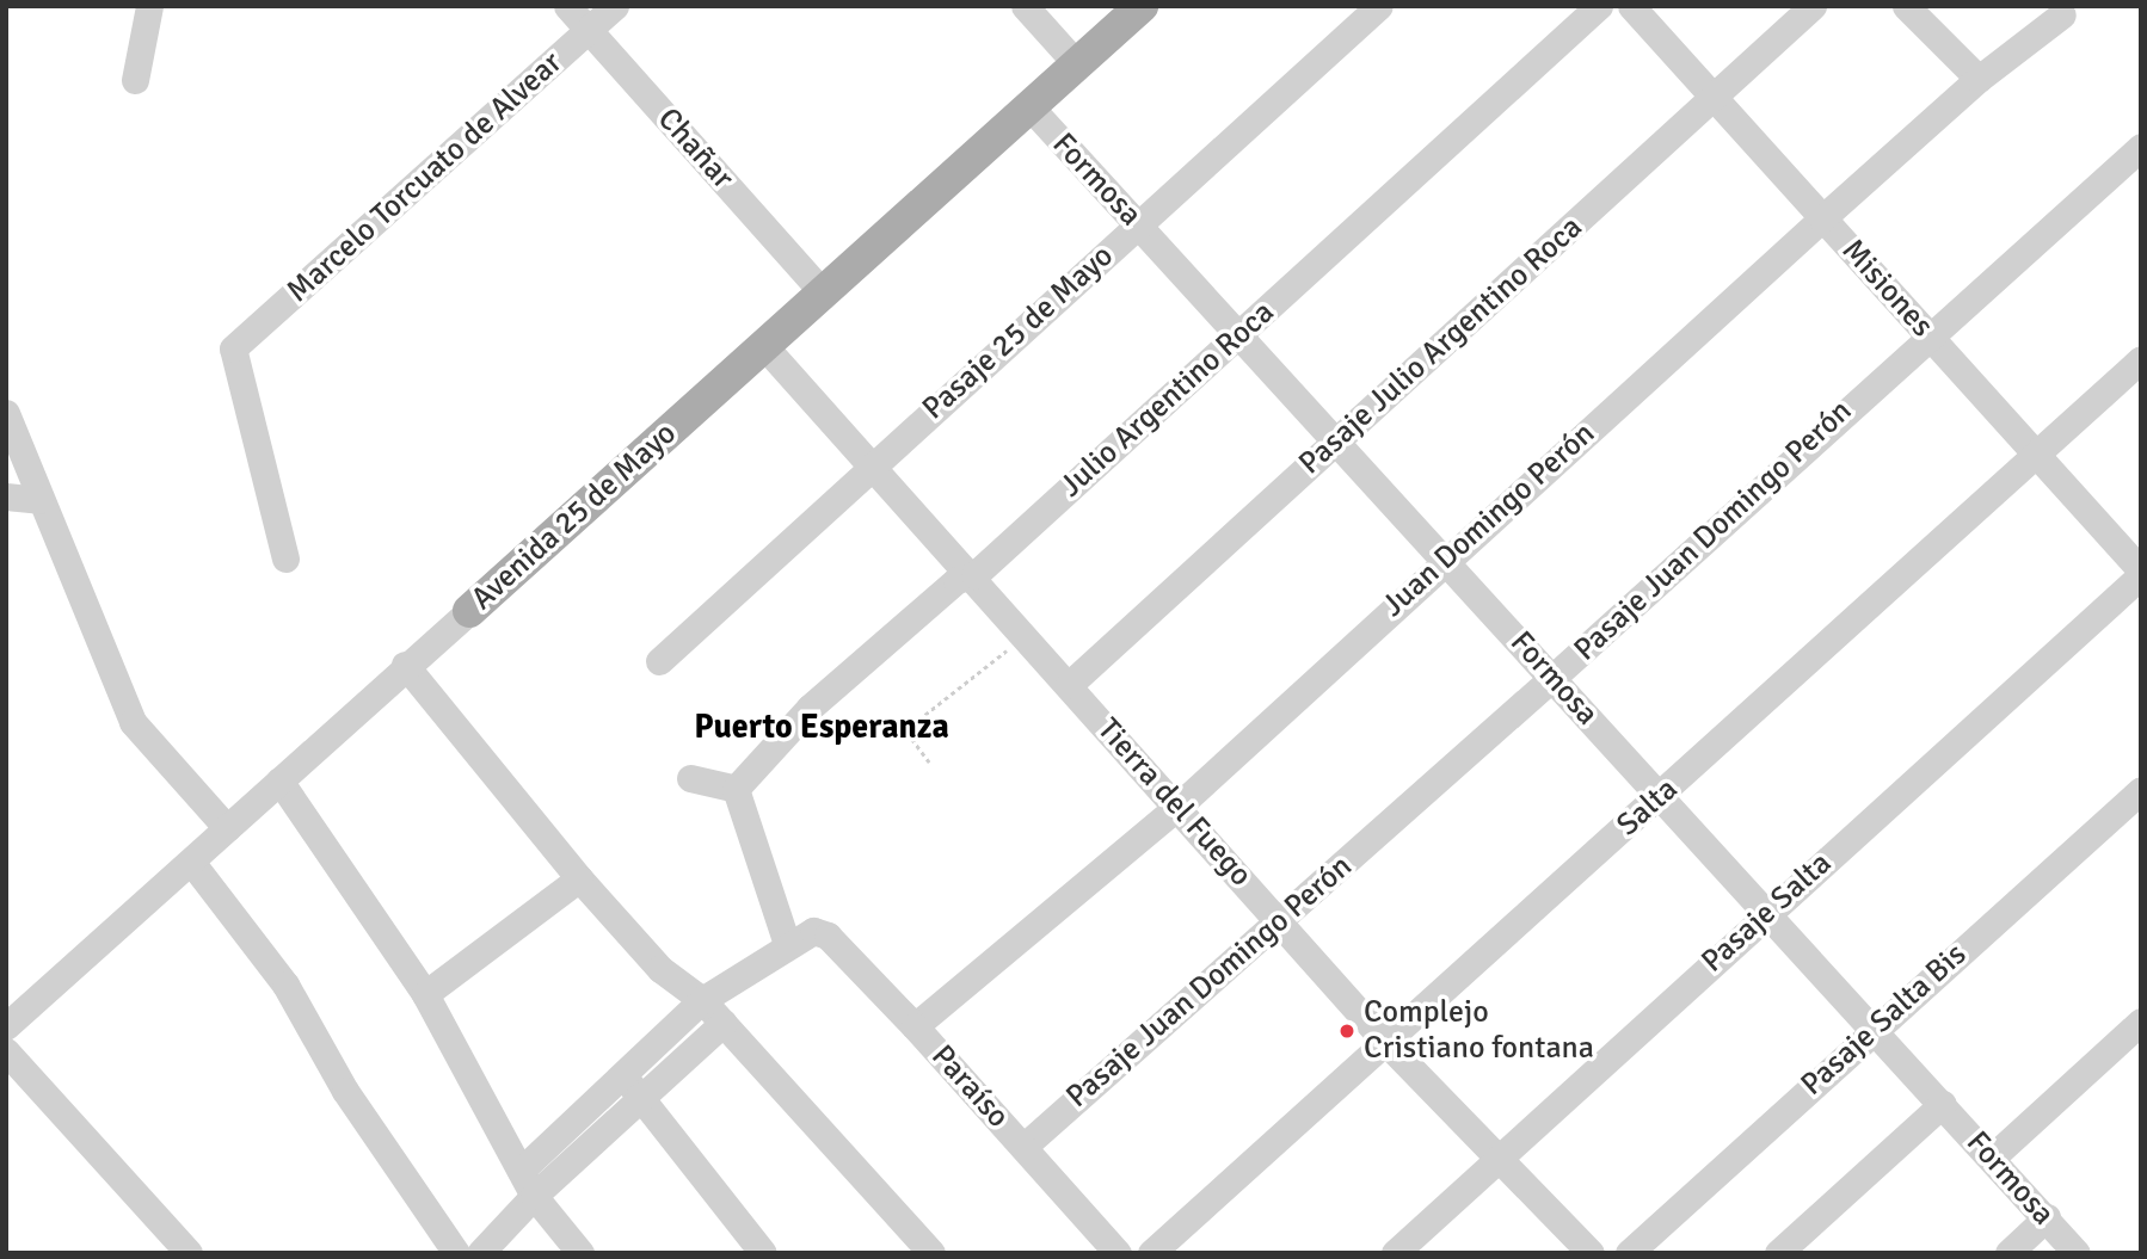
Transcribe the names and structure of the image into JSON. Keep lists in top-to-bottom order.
{
  "streets": {
    "main road": ["Avenida 25 de Mayo"],
    "street": [
      "Chañar",
      "Marcelo Torcuato de Alvear",
      "Formosa",
      "Misiones",
      "Pasaje 25 de Mayo",
      "Pasaje Julio Argentino Roca",
      "Julio Argentino Roca",
      "Juan Domingo Perón",
      "Pasaje Juan Domingo Perón",
      "Tierra del Fuego",
      "Salta",
      "Pasaje Salta",
      "Pasaje Salta Bis",
      "Paraíso"
    ]
  },
  "crossings": [
    ["Chañar", "Marcelo Torcuato de Alvear"],
    ["Chañar", "Avenida 25 de Mayo"],
    ["Formosa", "Pasaje 25 de Mayo"],
    ["Formosa", "Pasaje Julio Argentino Roca"],
    ["Formosa", "Julio Argentino Roca"],
    ["Formosa", "Avenida 25 de Mayo"],
    ["Formosa", "Juan Domingo Perón"],
    ["Formosa", "Pasaje Juan Domingo Perón"],
    ["Formosa", "Salta"],
    ["Formosa", "Pasaje Salta"],
    ["Formosa", "Pasaje Salta Bis"],
    ["Misiones", "Pasaje Julio Argentino Roca"],
    ["Misiones", "Juan Domingo Perón"],
    ["Misiones", "Pasaje Juan Domingo Perón"],
    ["Misiones", "Salta"],
    ["Misiones", "Pasaje Salta"],
    ["Pasaje 25 de Mayo", "Tierra del Fuego"],
    ["Pasaje Julio Argentino Roca", "Tierra del Fuego"],
    ["Julio Argentino Roca", "Tierra del Fuego"],
    ["Avenida 25 de Mayo", "Tierra del Fuego"],
    ["Juan Domingo Perón", "Tierra del Fuego"],
    ["Juan Domingo Perón", "Paraíso"],
    ["Pasaje Juan Domingo Perón", "Tierra del Fuego"],
    ["Pasaje Juan Domingo Perón", "Paraíso"],
    ["Tierra del Fuego", "Salta"],
    ["Tierra del Fuego", "Pasaje Salta"]
  ],
  "districts": ["Puerto Esperanza"],
  "places": ["Complejo Cristiano fontana"]
}
